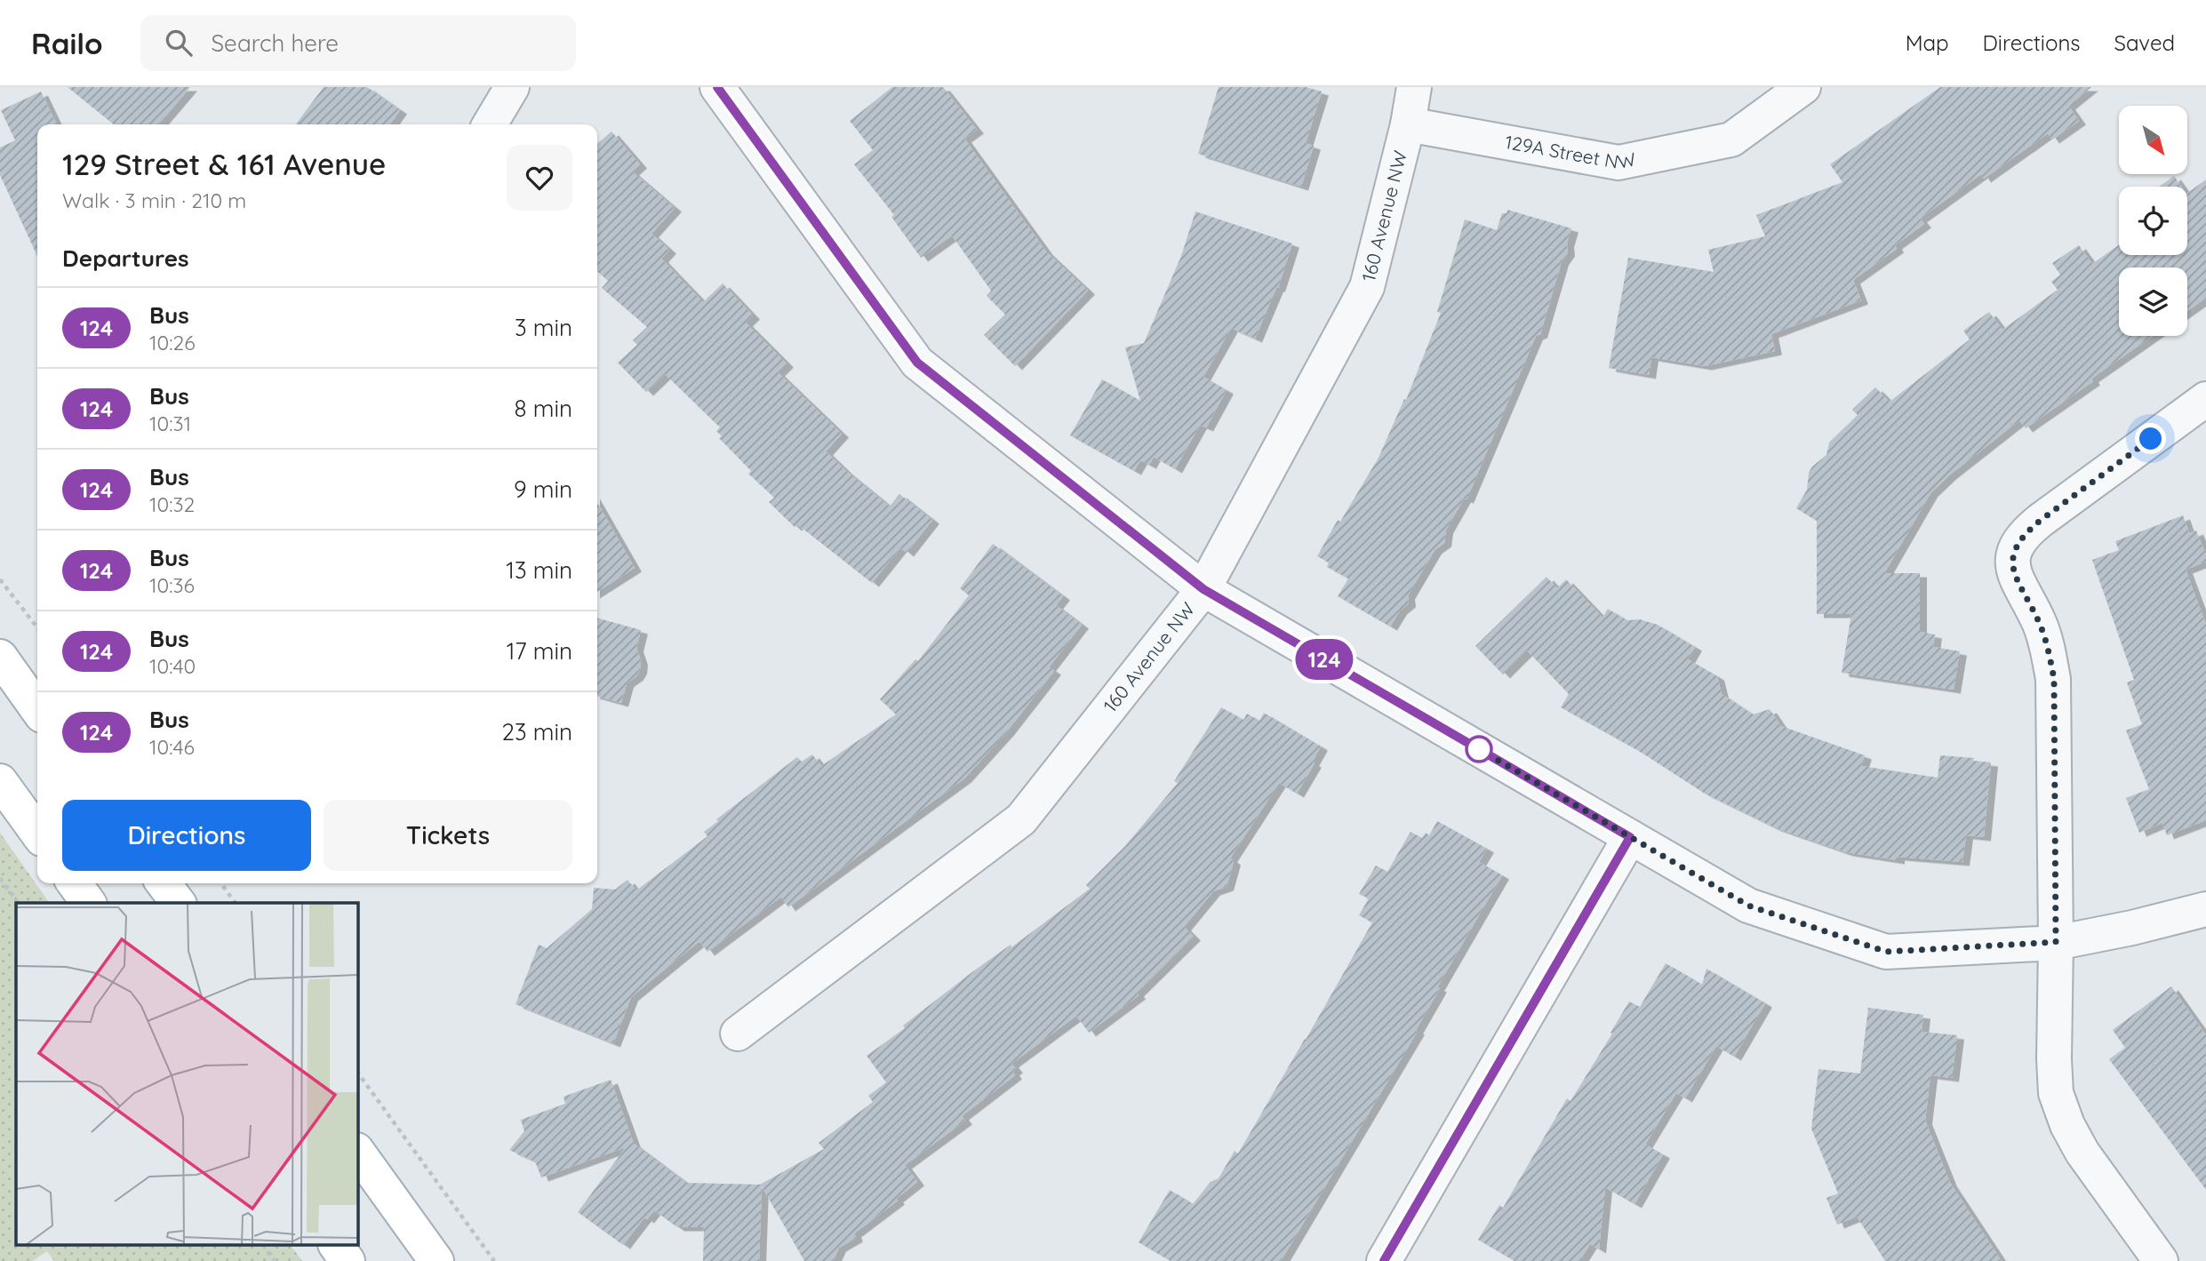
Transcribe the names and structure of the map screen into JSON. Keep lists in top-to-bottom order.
{
  "streets": {
    "street": ["129A Street NW", "160 Avenue NW"]
  },
  "crossings": [
    ["129A Street NW", "160 Avenue NW"]
  ],
  "lines": ["bus line 124"],
  "north": "bottom right",
  "page": {
    "header": "Railo",
    "search": "Search here",
    "nav": ["Map", "Directions", "Saved"],
    "on_map": "124",
    "heading": [
      ["129 Street & 161 Avenue", "Walk · 3 min · 210 m"],
      "Departures"
    ],
    "list": [
      {
        "mark": "124",
        "name": "Bus",
        "note": "10:26",
        "value": "3 min"
      },
      {
        "mark": "124",
        "name": "Bus",
        "note": "10:31",
        "value": "8 min"
      },
      {
        "mark": "124",
        "name": "Bus",
        "note": "10:32",
        "value": "9 min"
      },
      {
        "mark": "124",
        "name": "Bus",
        "note": "10:36",
        "value": "13 min"
      },
      {
        "mark": "124",
        "name": "Bus",
        "note": "10:40",
        "value": "17 min"
      },
      {
        "mark": "124",
        "name": "Bus",
        "note": "10:46",
        "value": "23 min"
      }
    ],
    "buttons": ["Directions", "Tickets"]
  }
}
